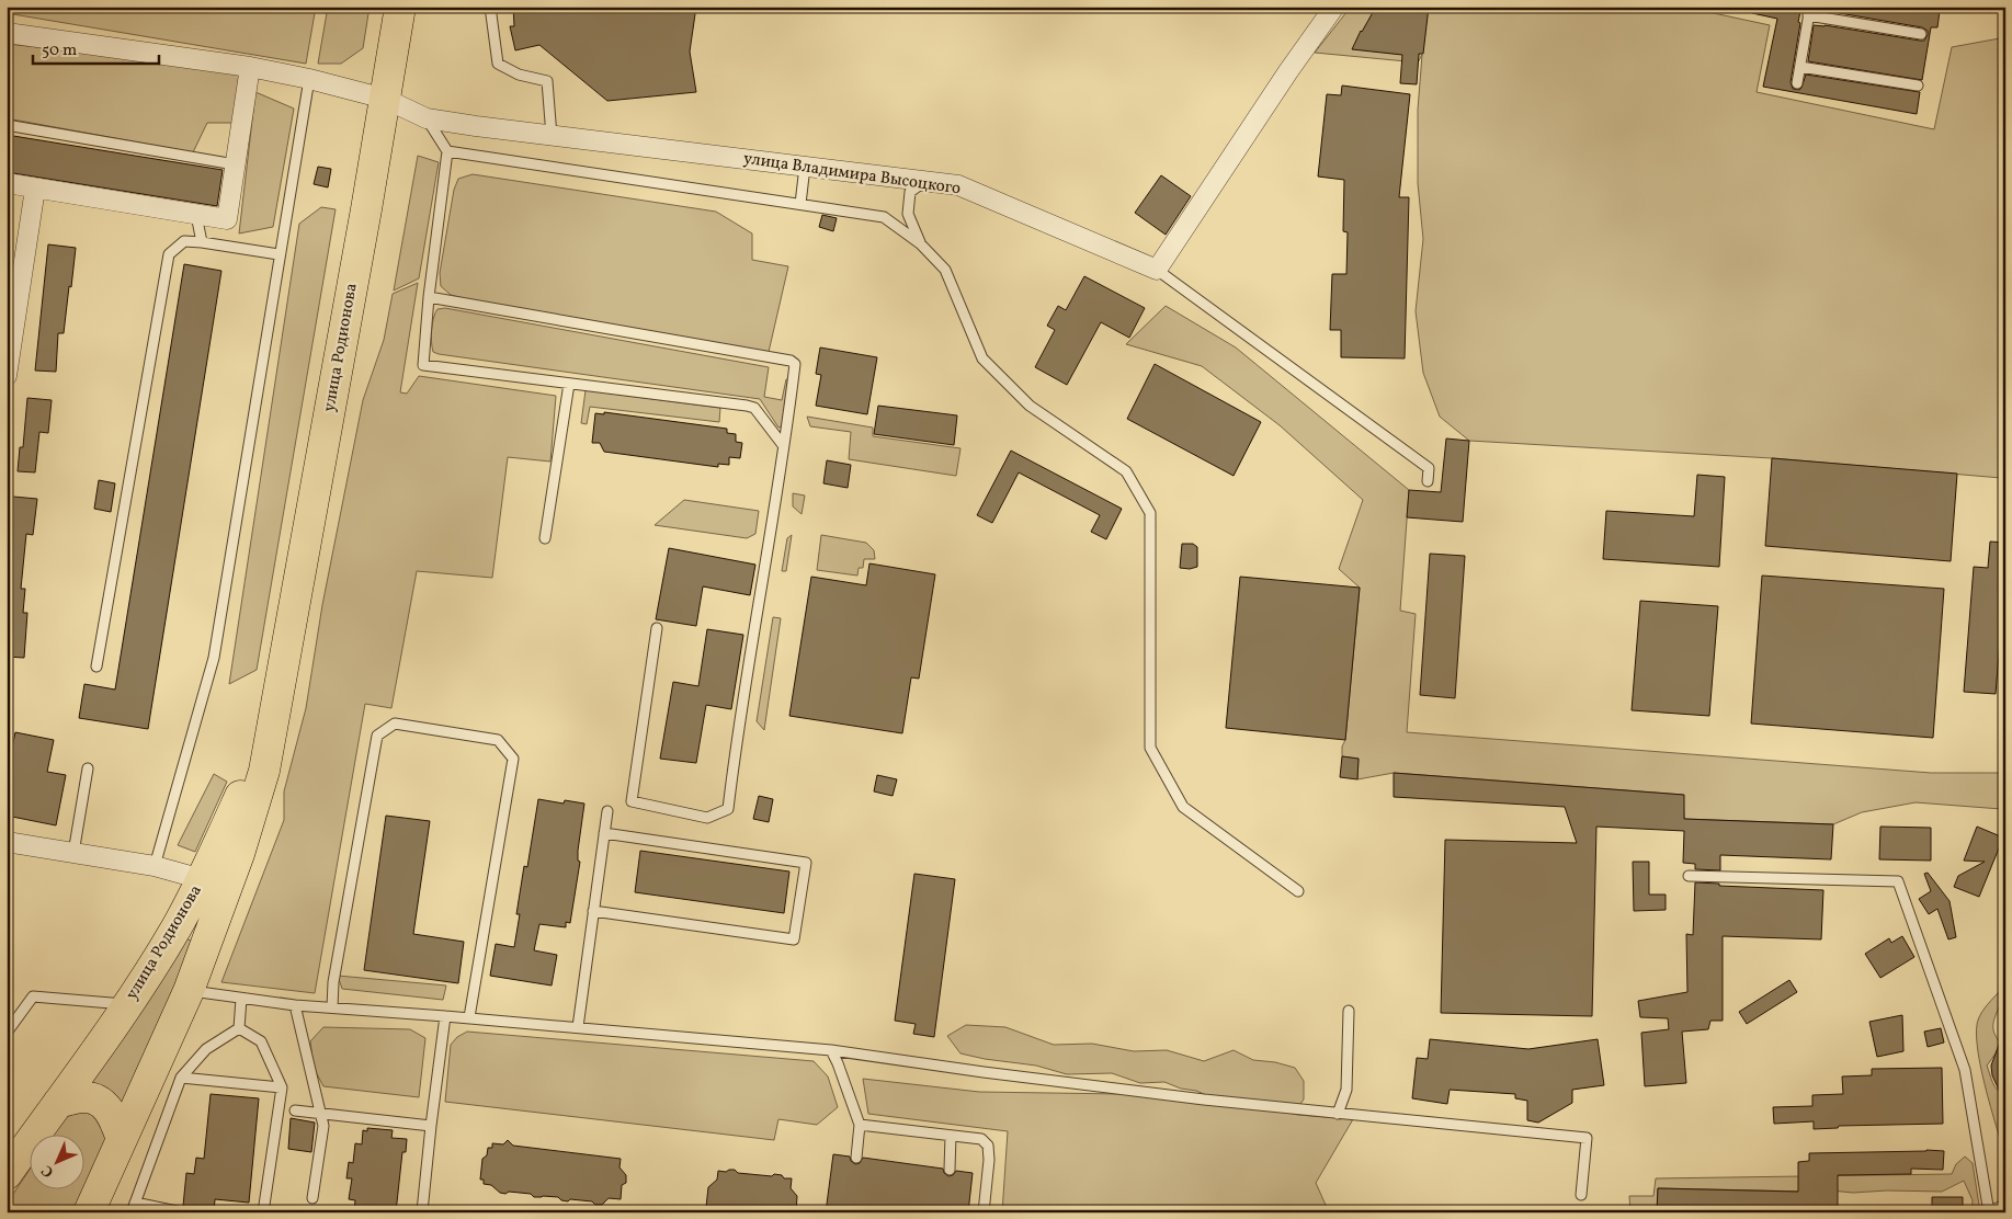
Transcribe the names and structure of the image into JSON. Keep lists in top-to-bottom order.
{
  "streets": {
    "main road": ["улица Родионова"],
    "street": ["улица Владимира Высоцкого"]
  },
  "crossings": [
    ["улица Владимира Высоцкого", "улица Родионова"]
  ],
  "scale_bar": "50 m",
  "north": "bottom left"
}
